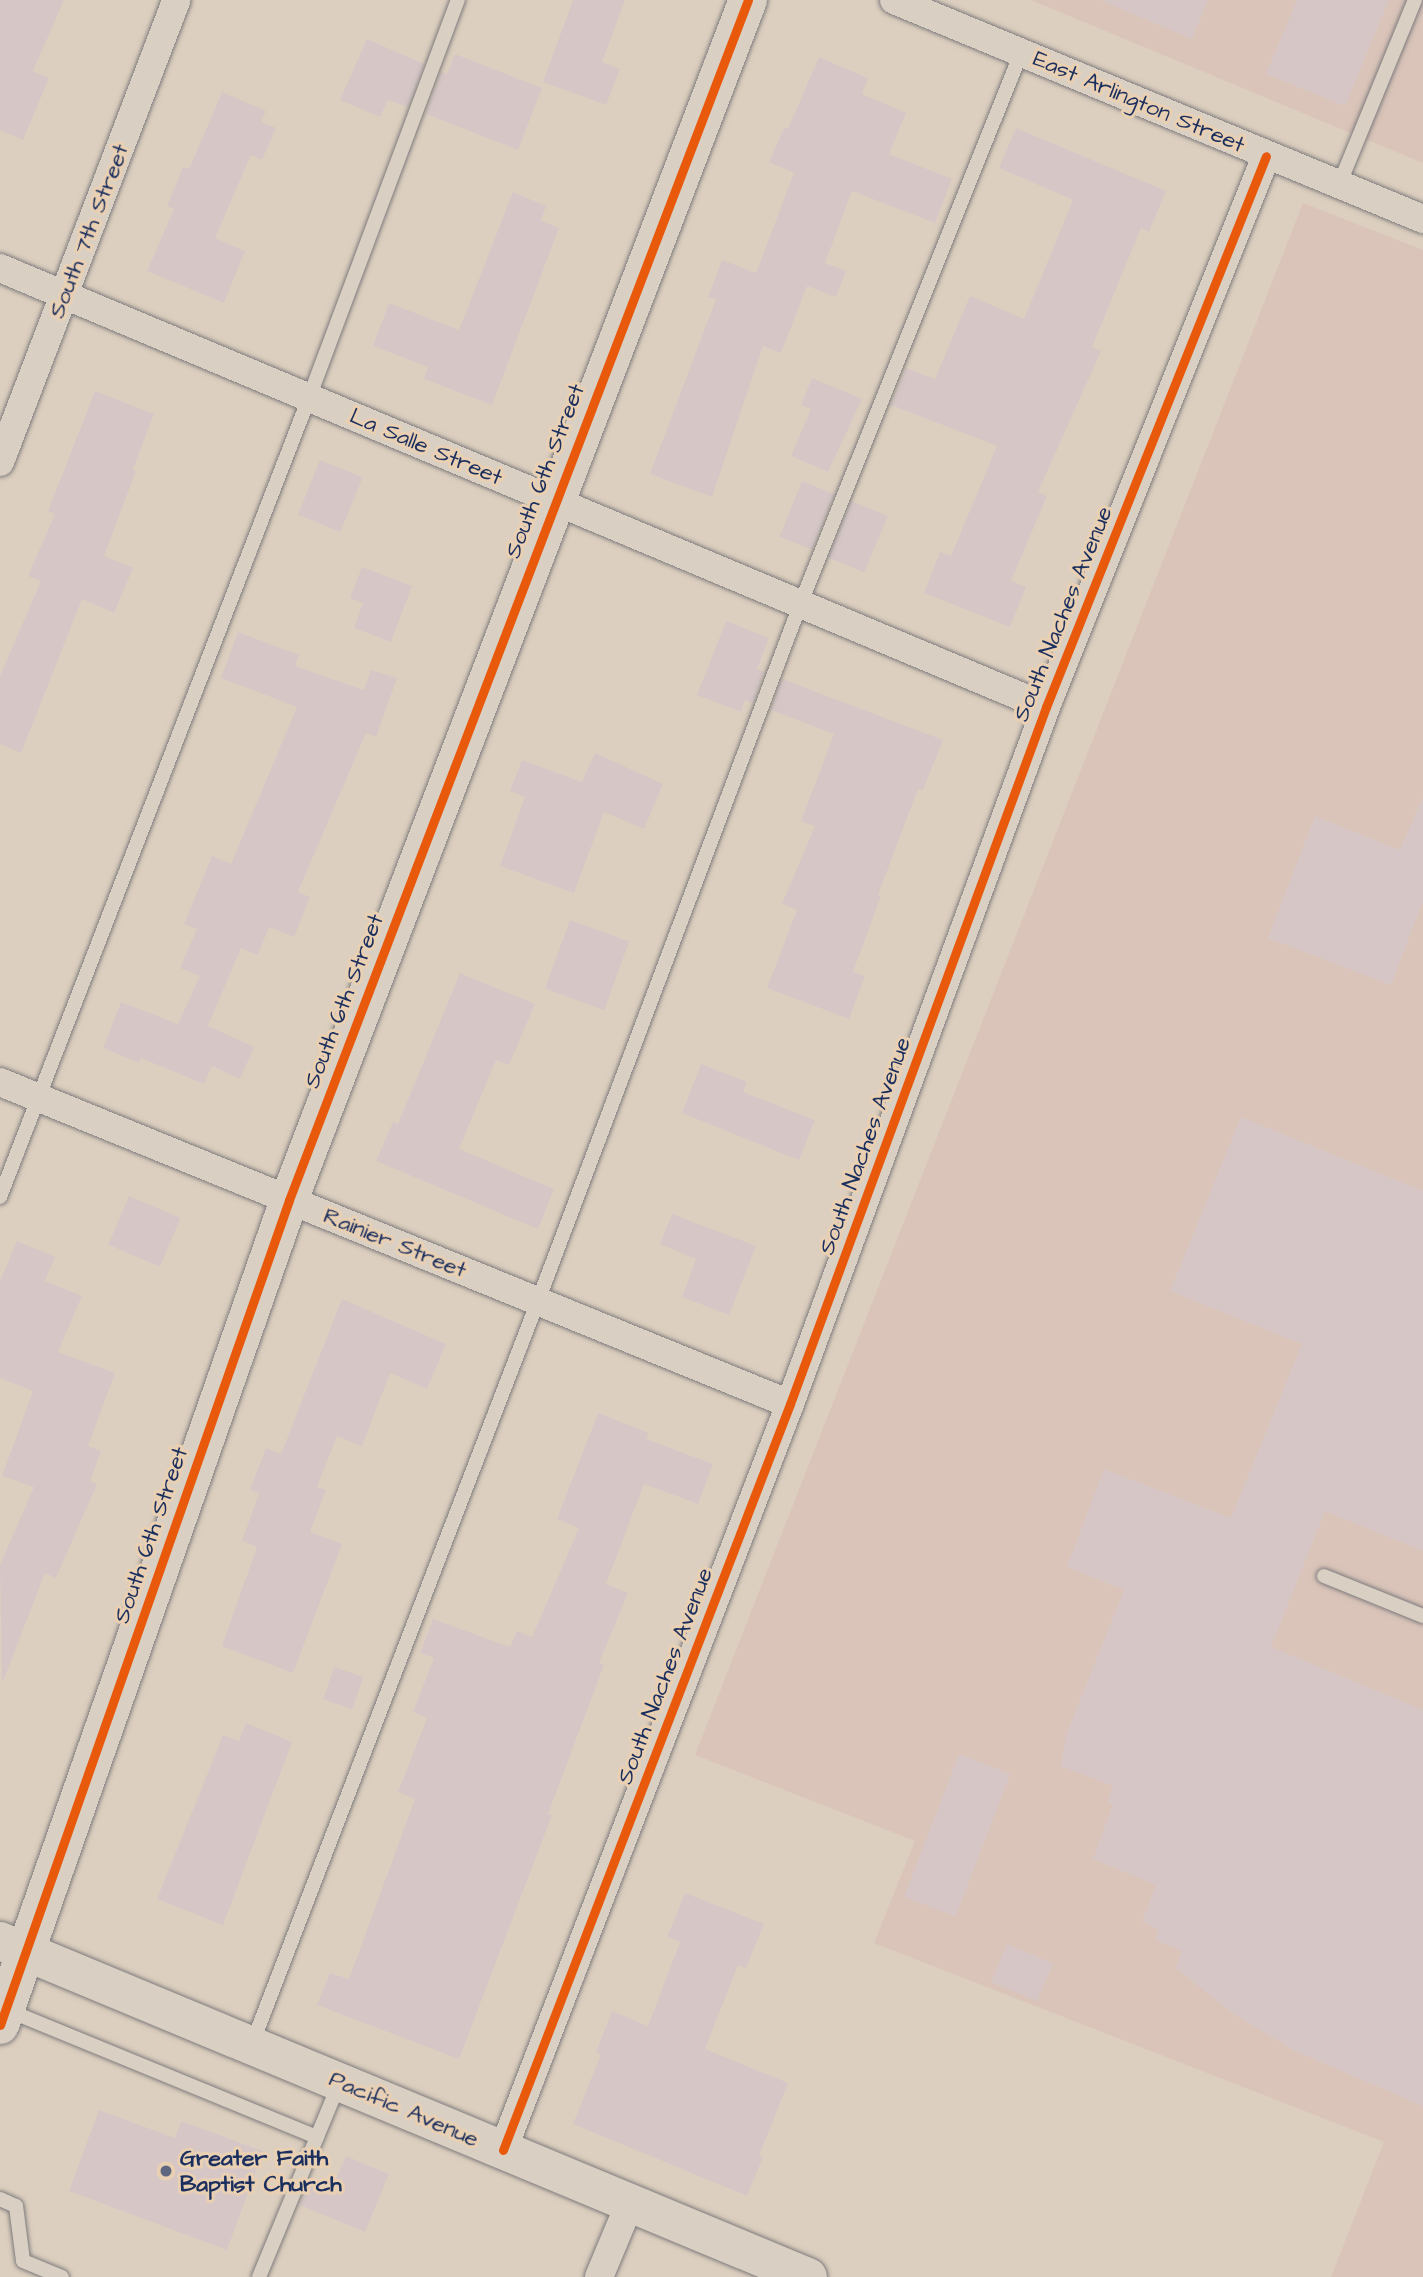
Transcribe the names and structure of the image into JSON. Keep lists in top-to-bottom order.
{
  "streets": {
    "street": [
      "East Arlington Street",
      "South 7th Street",
      "La Salle Street",
      "South 6th Street",
      "South Naches Avenue",
      "Rainier Street",
      "Pacific Avenue"
    ]
  },
  "crossings": [
    ["East Arlington Street", "South Naches Avenue"],
    ["South 7th Street", "La Salle Street"],
    ["La Salle Street", "South 6th Street"],
    ["La Salle Street", "South Naches Avenue"],
    ["South 6th Street", "Rainier Street"],
    ["South 6th Street", "Pacific Avenue"],
    ["South Naches Avenue", "Rainier Street"],
    ["South Naches Avenue", "Pacific Avenue"]
  ],
  "places": ["Greater Faith Baptist Church"]
}
